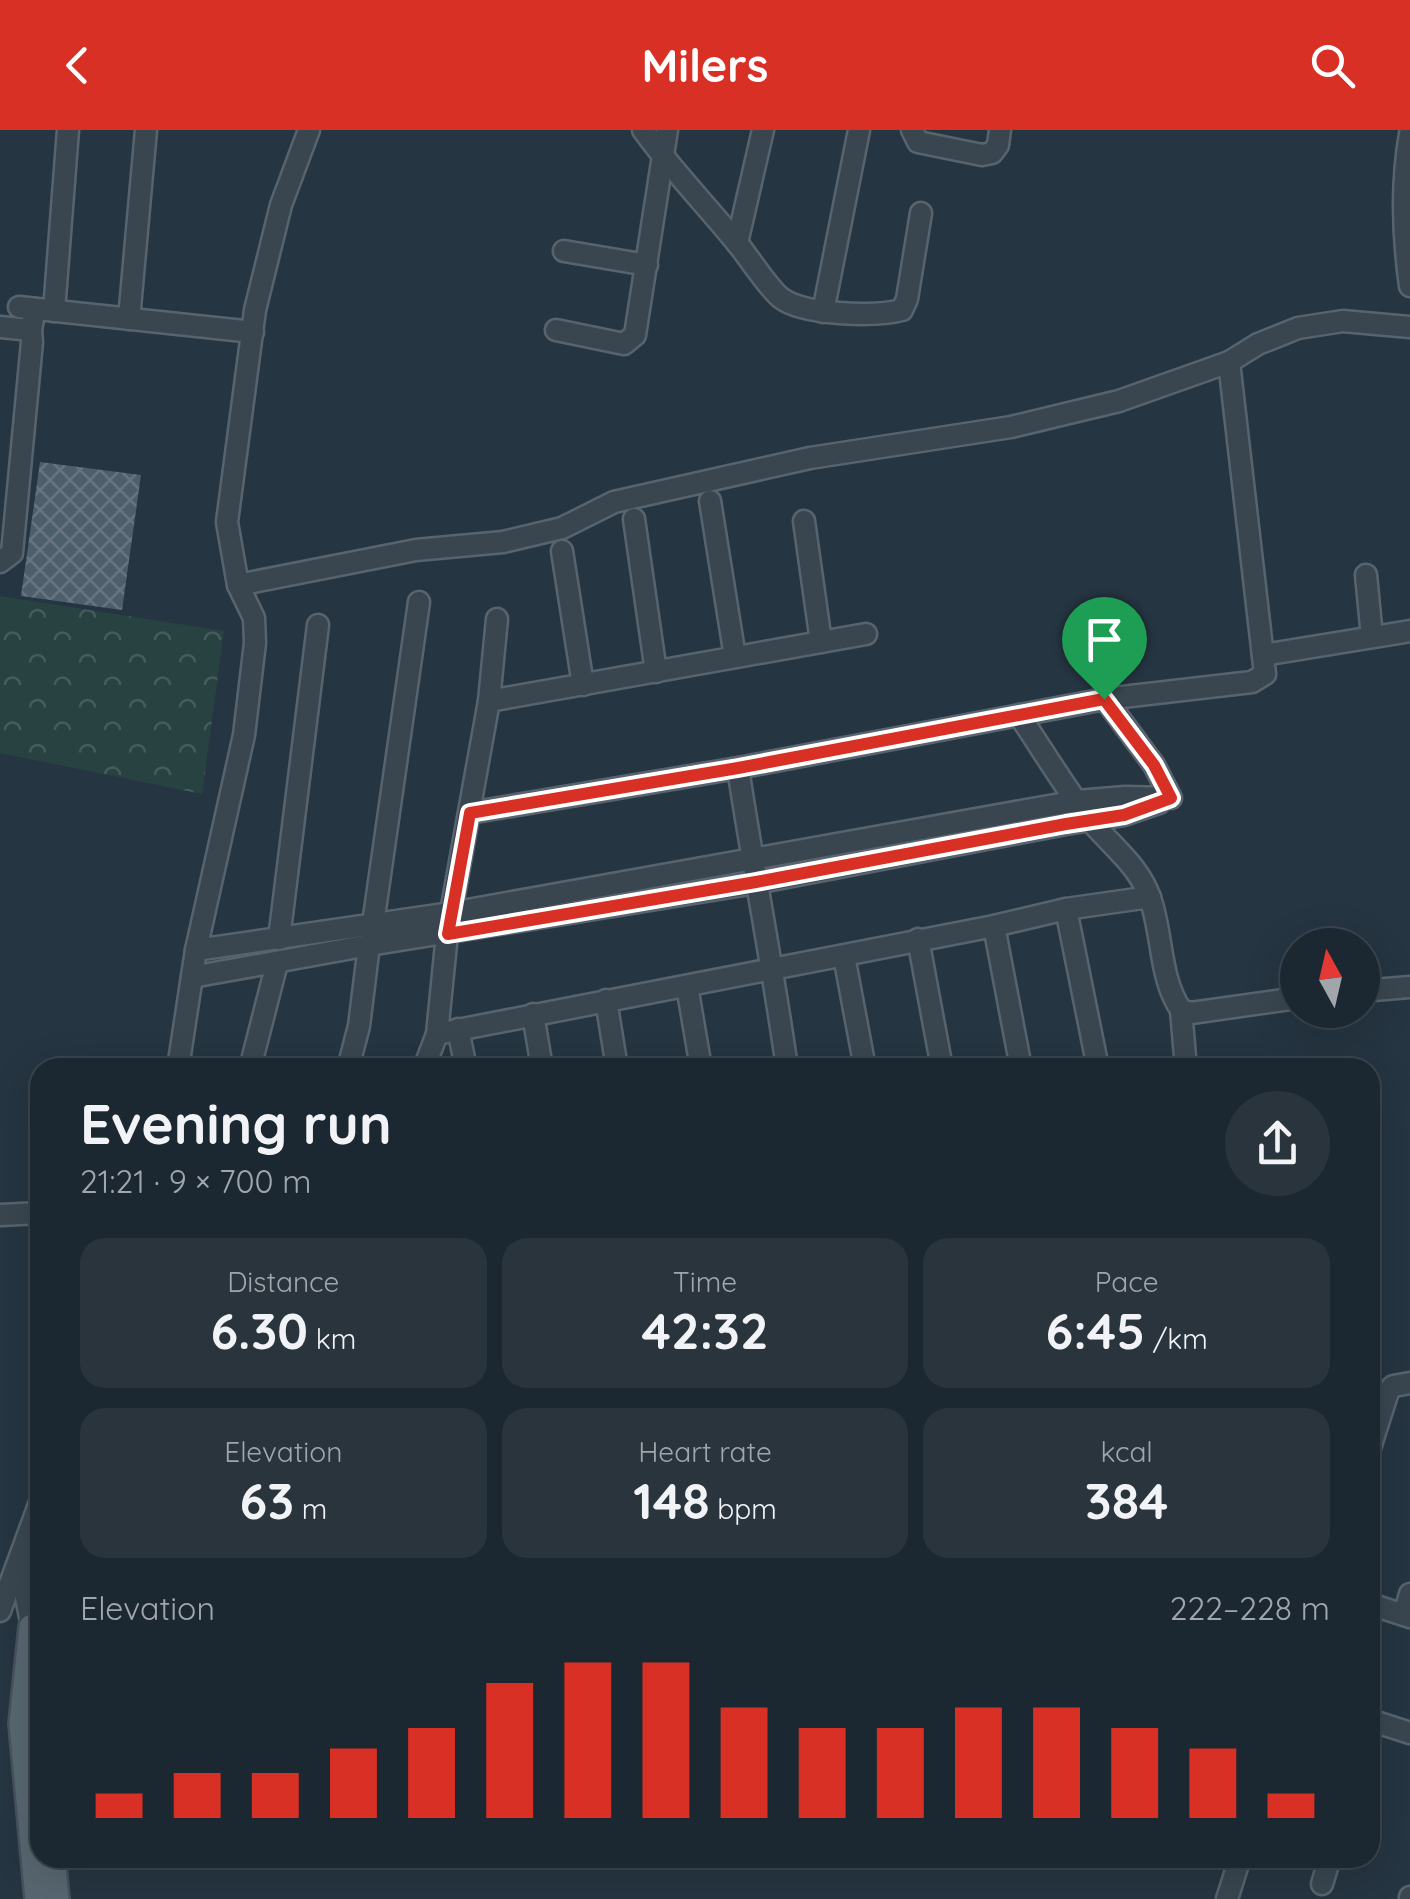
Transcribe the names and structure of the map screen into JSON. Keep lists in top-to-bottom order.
{
  "north": "top",
  "page": {
    "header": "Milers",
    "heading": ["Evening run", "21:21 · 9 × 700 m"],
    "stats": [
      ["Distance", "6.30 km"],
      ["Time", "42:32"],
      ["Pace", "6:45 /km"],
      ["Elevation", "63 m"],
      ["Heart rate", "148 bpm"],
      ["kcal", "384"]
    ],
    "chart": ["Elevation", "222–228 m"]
  }
}
